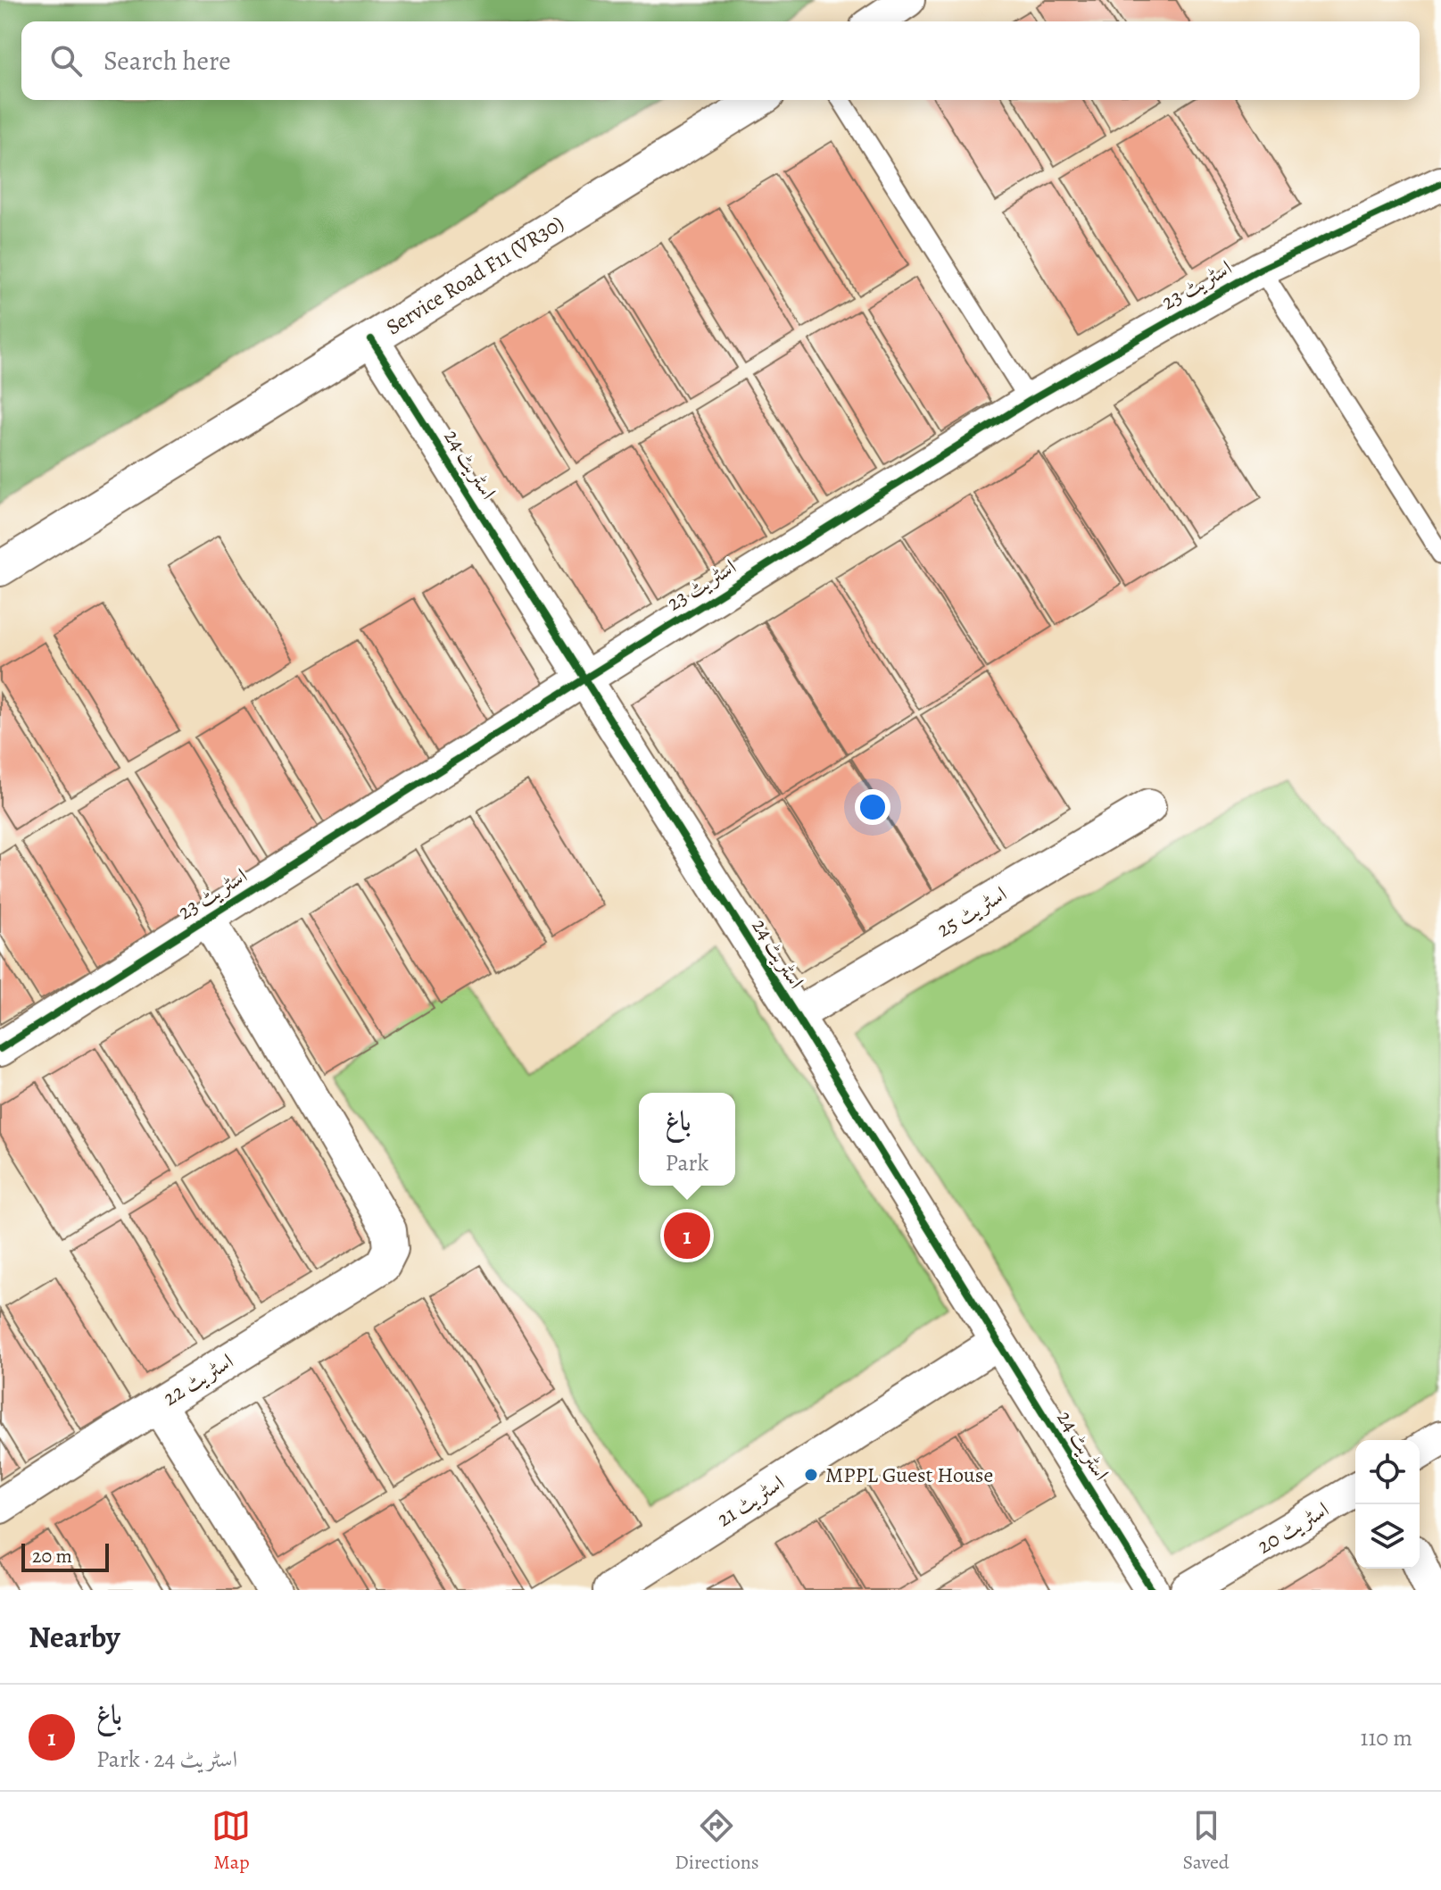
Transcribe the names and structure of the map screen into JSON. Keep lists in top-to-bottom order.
{
  "streets": {
    "street": [
      "Service Road F11 (VR30)",
      "اسٹریٹ 23",
      "اسٹریٹ 24",
      "اسٹریٹ 25",
      "اسٹریٹ 22",
      "اسٹریٹ 21",
      "اسٹریٹ 20"
    ]
  },
  "crossings": [
    ["Service Road F11 (VR30)", "اسٹریٹ 24"],
    ["اسٹریٹ 23", "اسٹریٹ 24"],
    ["اسٹریٹ 23", "اسٹریٹ 22"],
    ["اسٹریٹ 24", "اسٹریٹ 25"],
    ["اسٹریٹ 24", "اسٹریٹ 21"]
  ],
  "places": ["MPPL Guest House"],
  "scale_bar": "20 m",
  "page": {
    "search": "Search here",
    "popup": ["باغ", "Park"],
    "pins": "1",
    "scale": "20 m",
    "heading": "Nearby",
    "list": [
      {
        "mark": "1",
        "name": "باغ",
        "note": "Park · اسٹریٹ 24",
        "value": "110 m"
      }
    ],
    "nav": ["Map", "Directions", "Saved"]
  }
}
